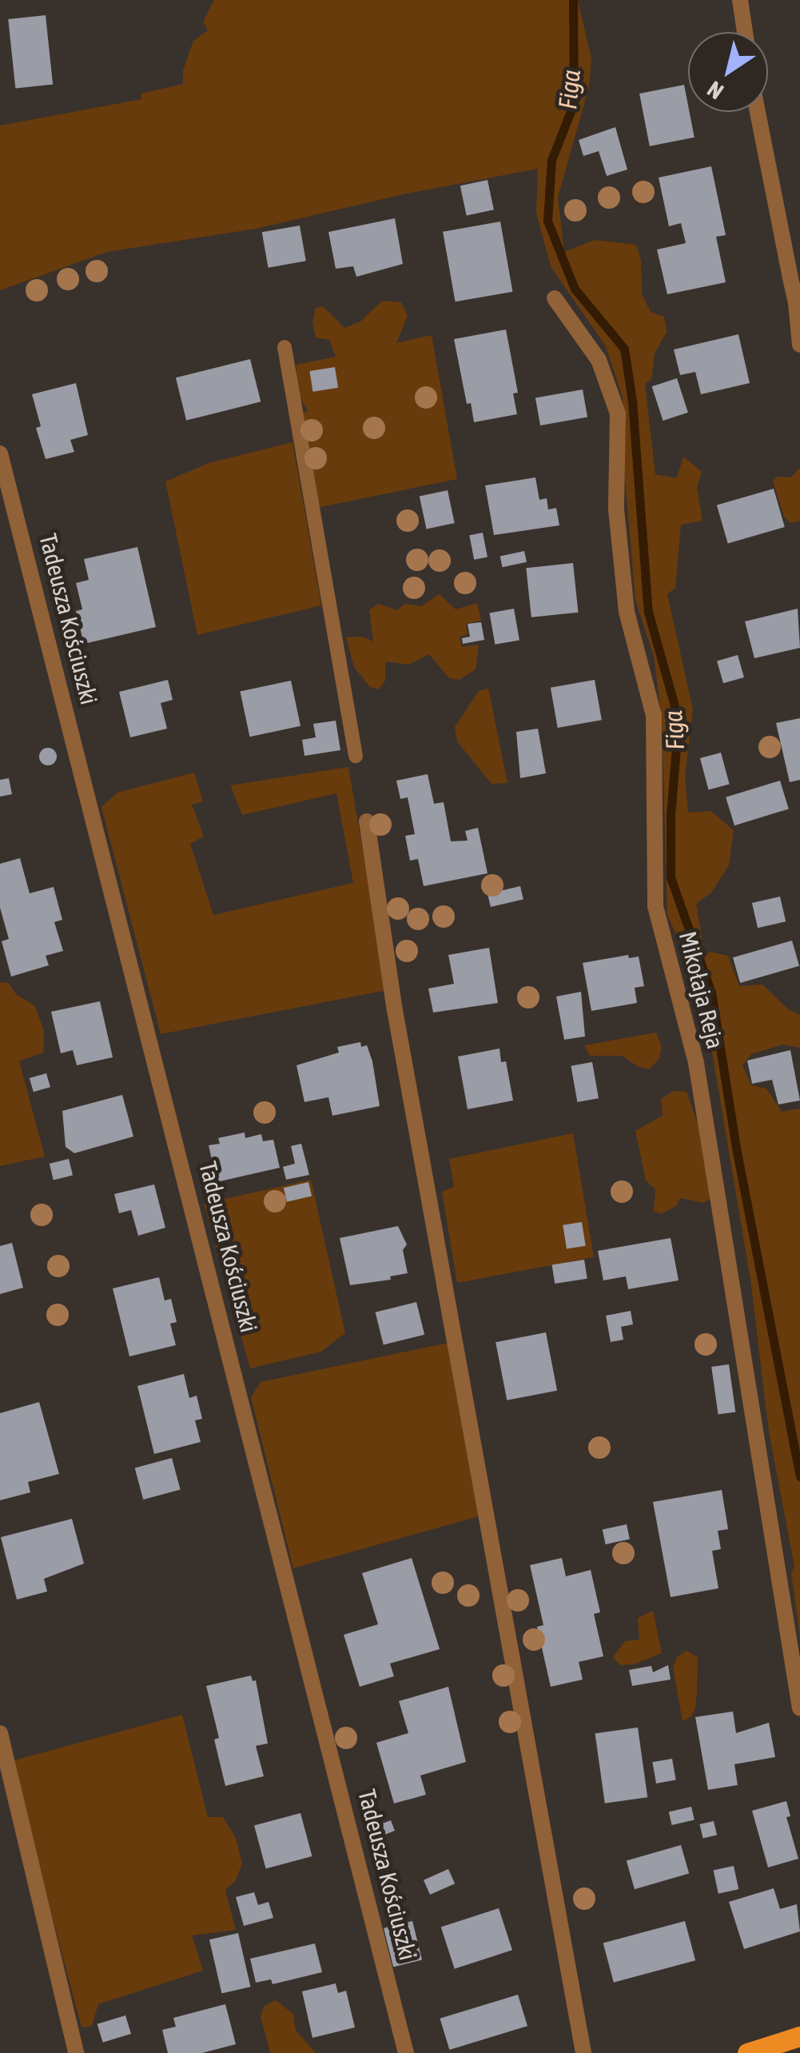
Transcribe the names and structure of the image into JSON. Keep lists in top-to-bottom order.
{
  "streets": {
    "street": ["Tadeusza Kościuszki", "Mikołaja Reja"]
  },
  "water": ["Figa"],
  "north": "bottom left"
}
